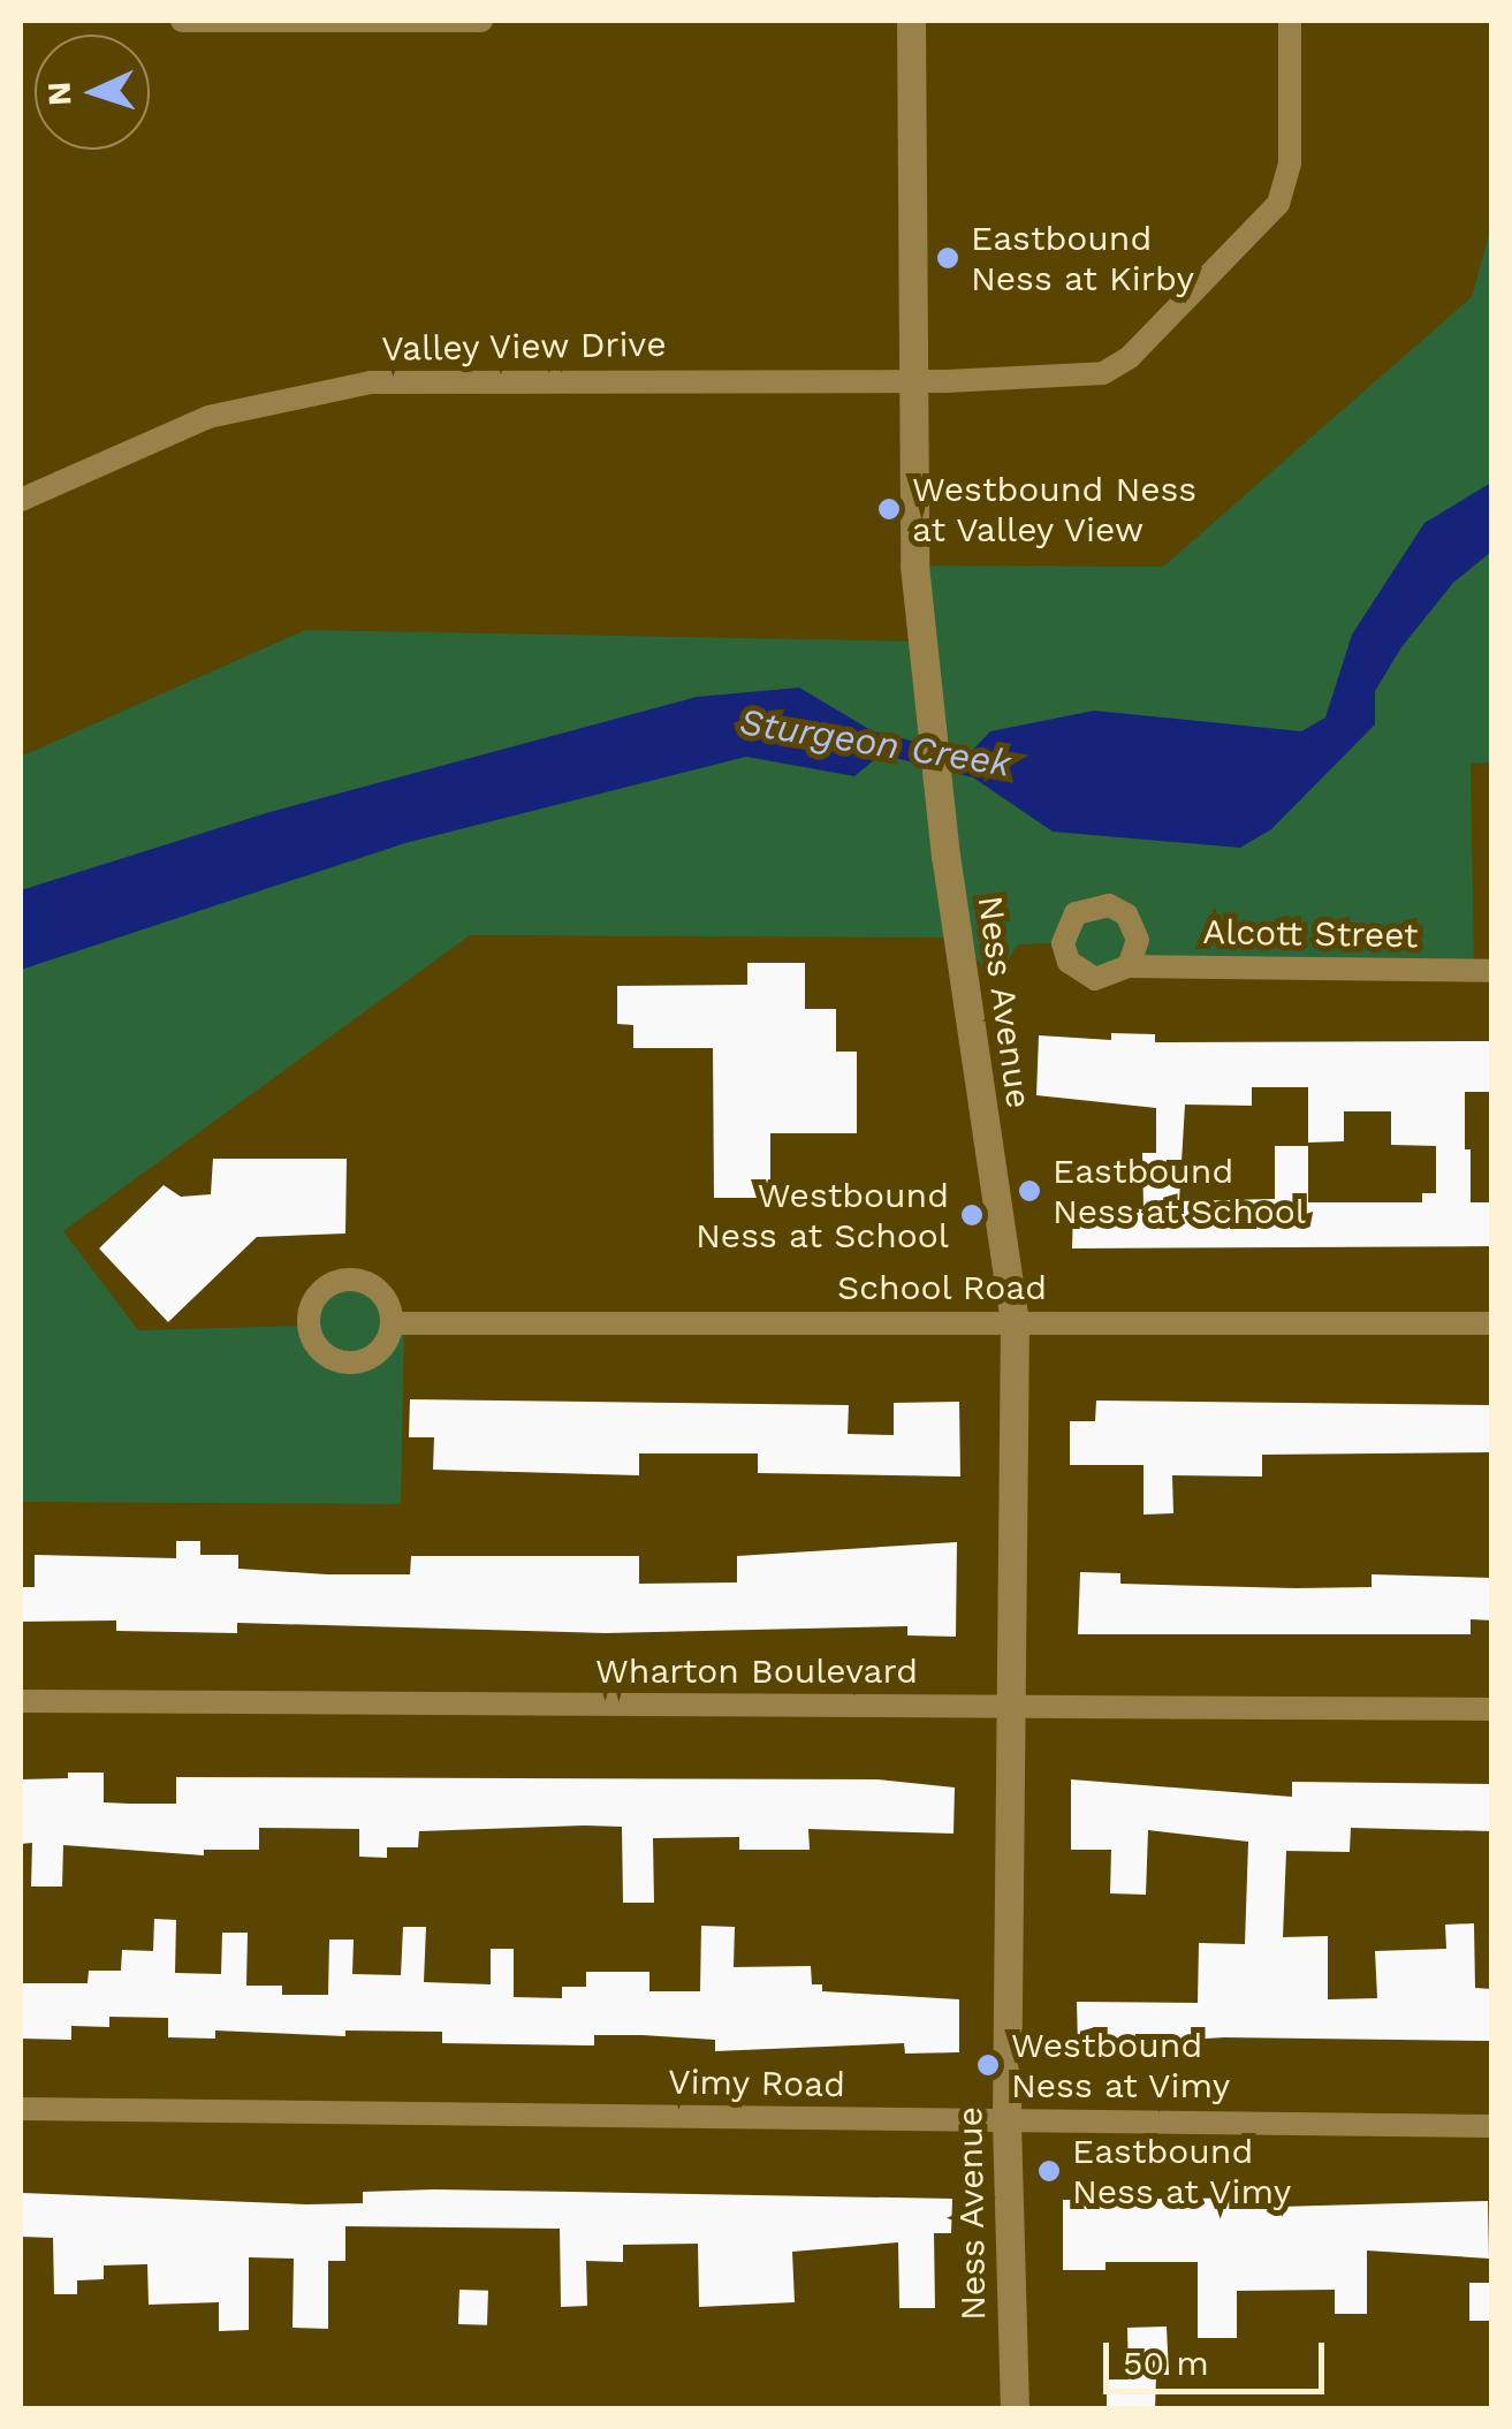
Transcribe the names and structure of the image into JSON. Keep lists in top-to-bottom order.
{
  "streets": {
    "street": [
      "Valley View Drive",
      "Alcott Street",
      "Ness Avenue",
      "School Road",
      "Wharton Boulevard",
      "Vimy Road"
    ]
  },
  "crossings": [
    ["Valley View Drive", "Ness Avenue"],
    ["Ness Avenue", "School Road"],
    ["Ness Avenue", "Wharton Boulevard"],
    ["Ness Avenue", "Vimy Road"]
  ],
  "water": ["Sturgeon Creek"],
  "places": [
    "Eastbound Ness at Kirby",
    "Westbound Ness at Valley View",
    "Eastbound Ness at School",
    "Westbound Ness at School",
    "Westbound Ness at Vimy",
    "Eastbound Ness at Vimy"
  ],
  "scale_bar": "50 m",
  "north": "left"
}
